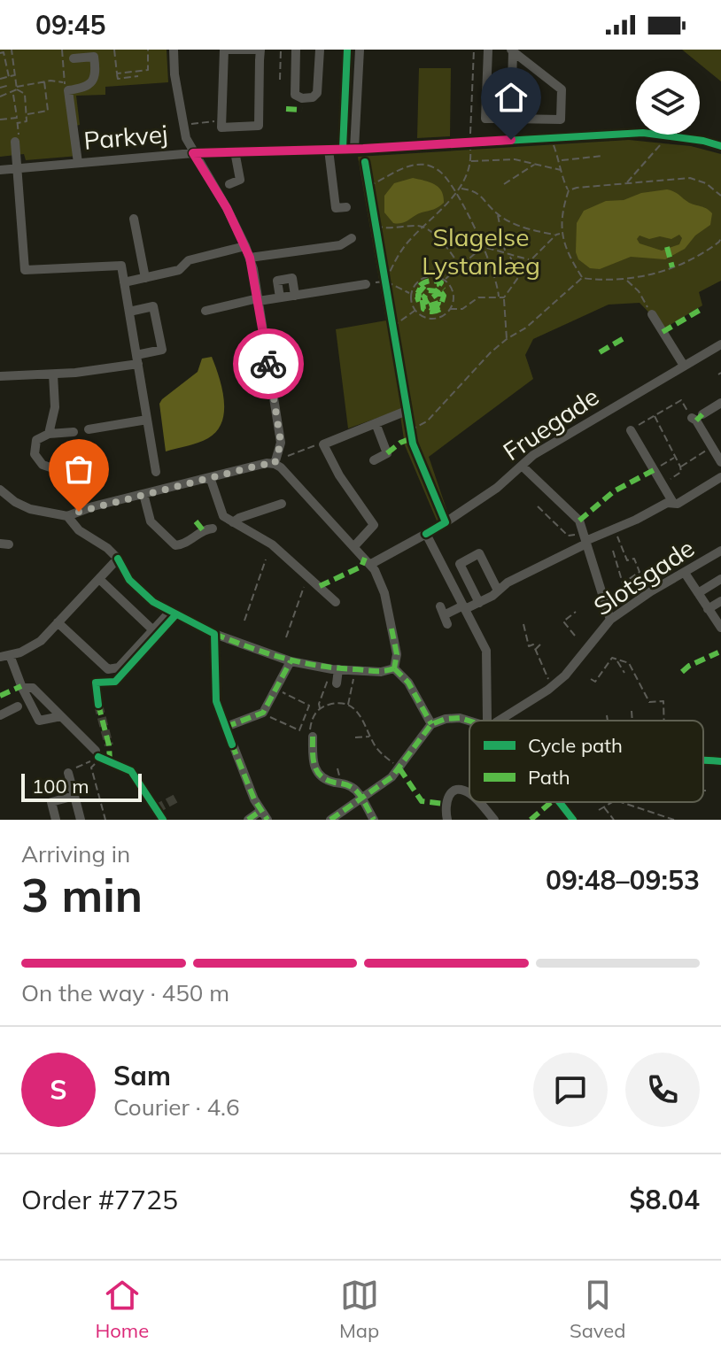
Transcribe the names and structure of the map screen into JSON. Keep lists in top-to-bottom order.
{
  "streets": {
    "street": ["Parkvej", "Fruegade", "Slotsgade"]
  },
  "parks": ["Slagelse Lystanlæg"],
  "legend": ["Cycle path", "Path"],
  "scale_bar": "100 m",
  "page": {
    "status": "09:45",
    "scale": "100 m",
    "heading": ["3 min", "Arriving in", "09:48–09:53"],
    "panel": [
      "Sam",
      "Courier · 4.6",
      "Order #7725",
      "$8.04"
    ],
    "bar": "On the way · 450 m",
    "round": "S",
    "tabs": ["Home", "Map", "Saved"]
  }
}
